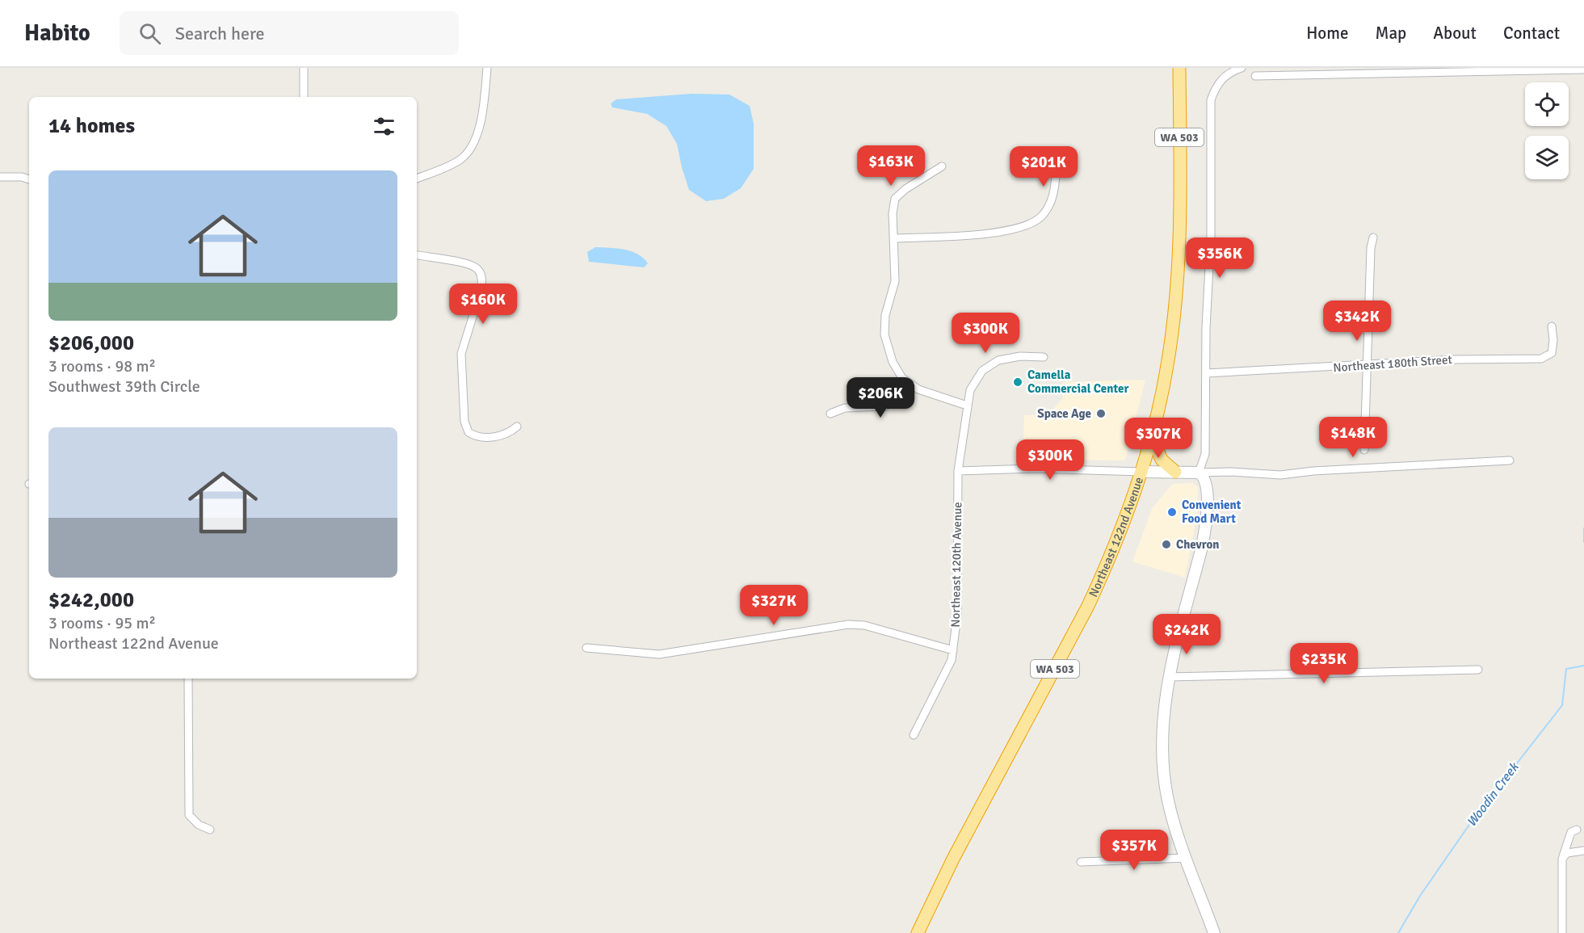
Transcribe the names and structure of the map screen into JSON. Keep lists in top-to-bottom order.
{
  "streets": {
    "highway": ["WA 503", "Northeast 122nd Avenue"],
    "street": ["Northeast 180th Street", "Northeast 120th Avenue"]
  },
  "water": ["Woodin Creek"],
  "places": [
    "Camella Commercial Center",
    "Space Age",
    "Convenient Food Mart",
    "Chevron"
  ],
  "page": {
    "header": "Habito",
    "search": "Search here",
    "nav": [
      "Home",
      "Map",
      "About",
      "Contact"
    ],
    "heading": "14 homes",
    "price": [
      "$163K",
      "$201K",
      "$356K",
      "$160K",
      "$342K",
      "$300K",
      "$206K",
      "$148K",
      "$307K",
      "$300K",
      "$327K",
      "$242K",
      "$235K",
      "$357K"
    ],
    "list": [
      {
        "name": "$206,000",
        "note": "3 rooms · 98 m² · Southwest 39th Circle"
      },
      {
        "name": "$242,000",
        "note": "3 rooms · 95 m² · Northeast 122nd Avenue"
      }
    ]
  }
}
